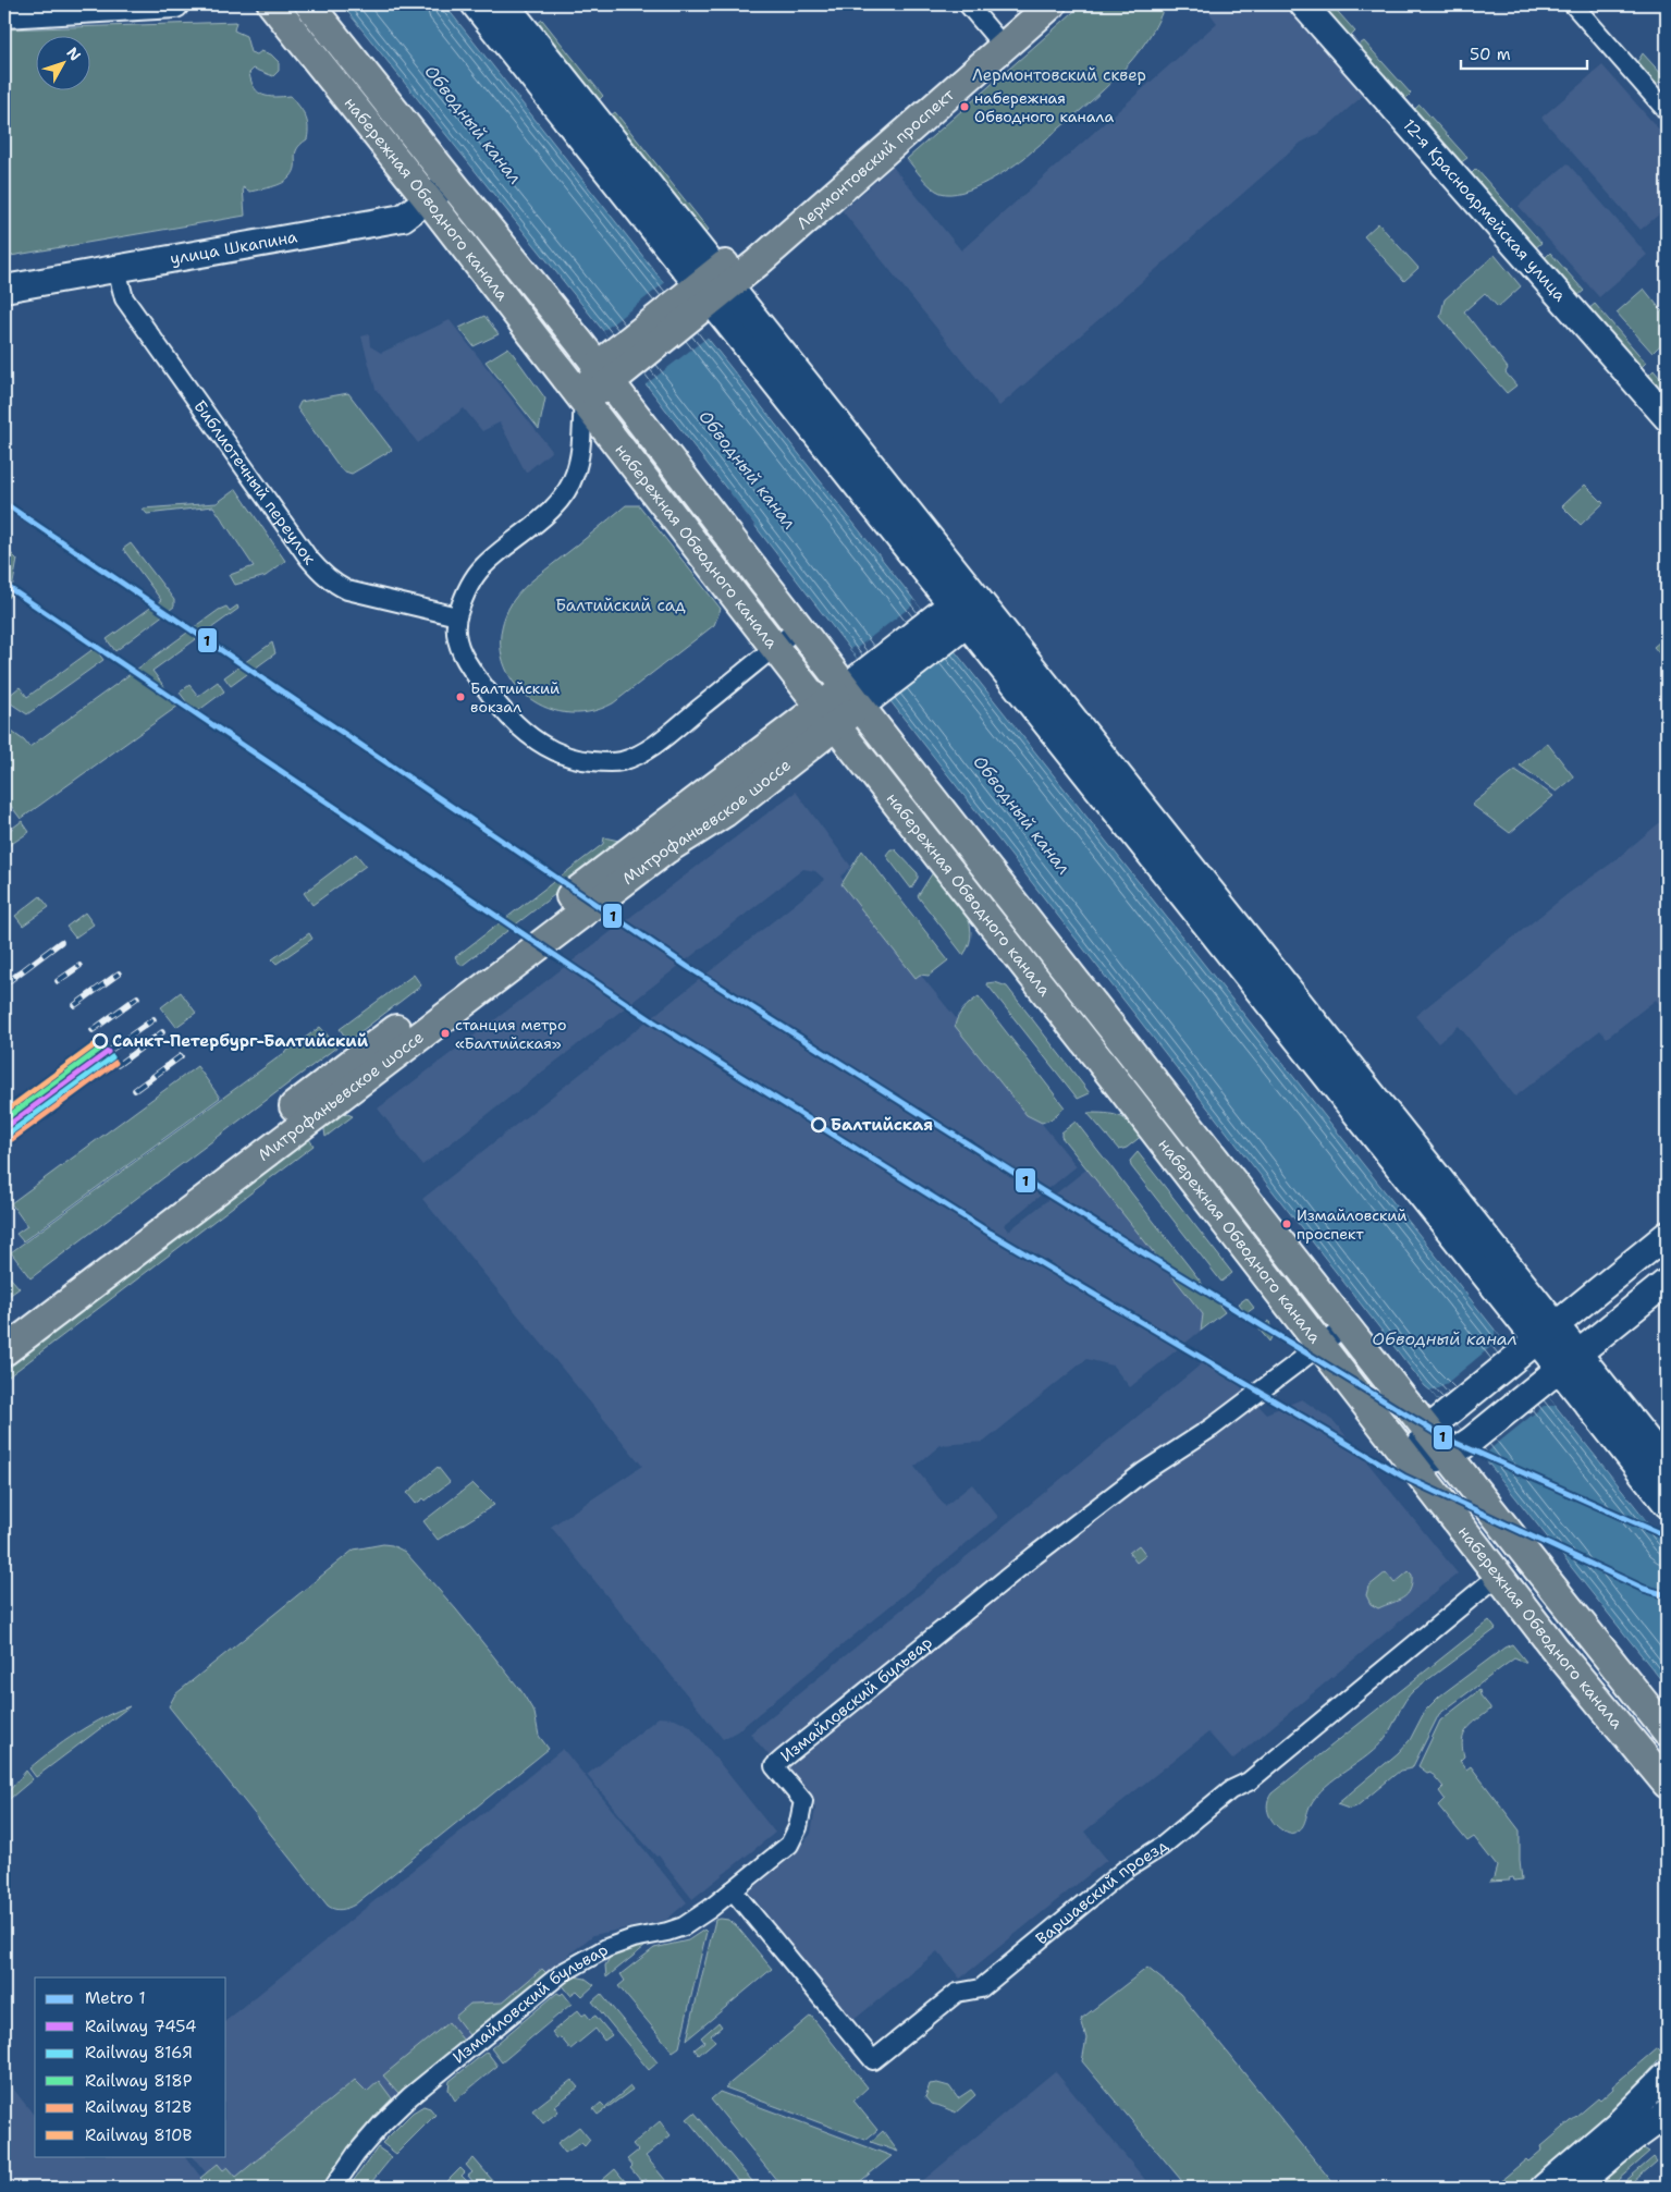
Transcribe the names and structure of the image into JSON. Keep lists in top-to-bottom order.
{
  "streets": {
    "main road": [
      "Лермонтовский проспект",
      "набережная Обводного канала",
      "12-я Красноармейская улица",
      "улица Шкапина",
      "Митрофаньевское шоссе"
    ],
    "street": ["Библиотечный переулок", "Измайловский бульвар", "Варшавский проезд"]
  },
  "crossings": [
    ["Лермонтовский проспект", "набережная Обводного канала"],
    ["набережная Обводного канала", "улица Шкапина"],
    ["набережная Обводного канала", "Митрофаньевское шоссе"],
    ["набережная Обводного канала", "Измайловский бульвар"],
    ["набережная Обводного канала", "Варшавский проезд"],
    ["улица Шкапина", "Библиотечный переулок"],
    ["Измайловский бульвар", "Варшавский проезд"]
  ],
  "water": ["Обводный канал"],
  "parks": ["Лермонтовский сквер", "Балтийский сад"],
  "places": [
    "набережная Обводного канала",
    "Балтийский вокзал",
    "станция метро «Балтийская»",
    "Санкт-Петербург-Балтийский",
    "Балтийская",
    "Измайловский проспект"
  ],
  "lines": [
    "metro line 1",
    "rail line 810В",
    "rail line 818Р",
    "rail line 7454",
    "rail line 816Я",
    "rail line 812В"
  ],
  "legend": [
    "Metro 1",
    "Railway 7454",
    "Railway 816Я",
    "Railway 818Р",
    "Railway 812В",
    "Railway 810В"
  ],
  "scale_bar": "50 m",
  "north": "top right"
}
